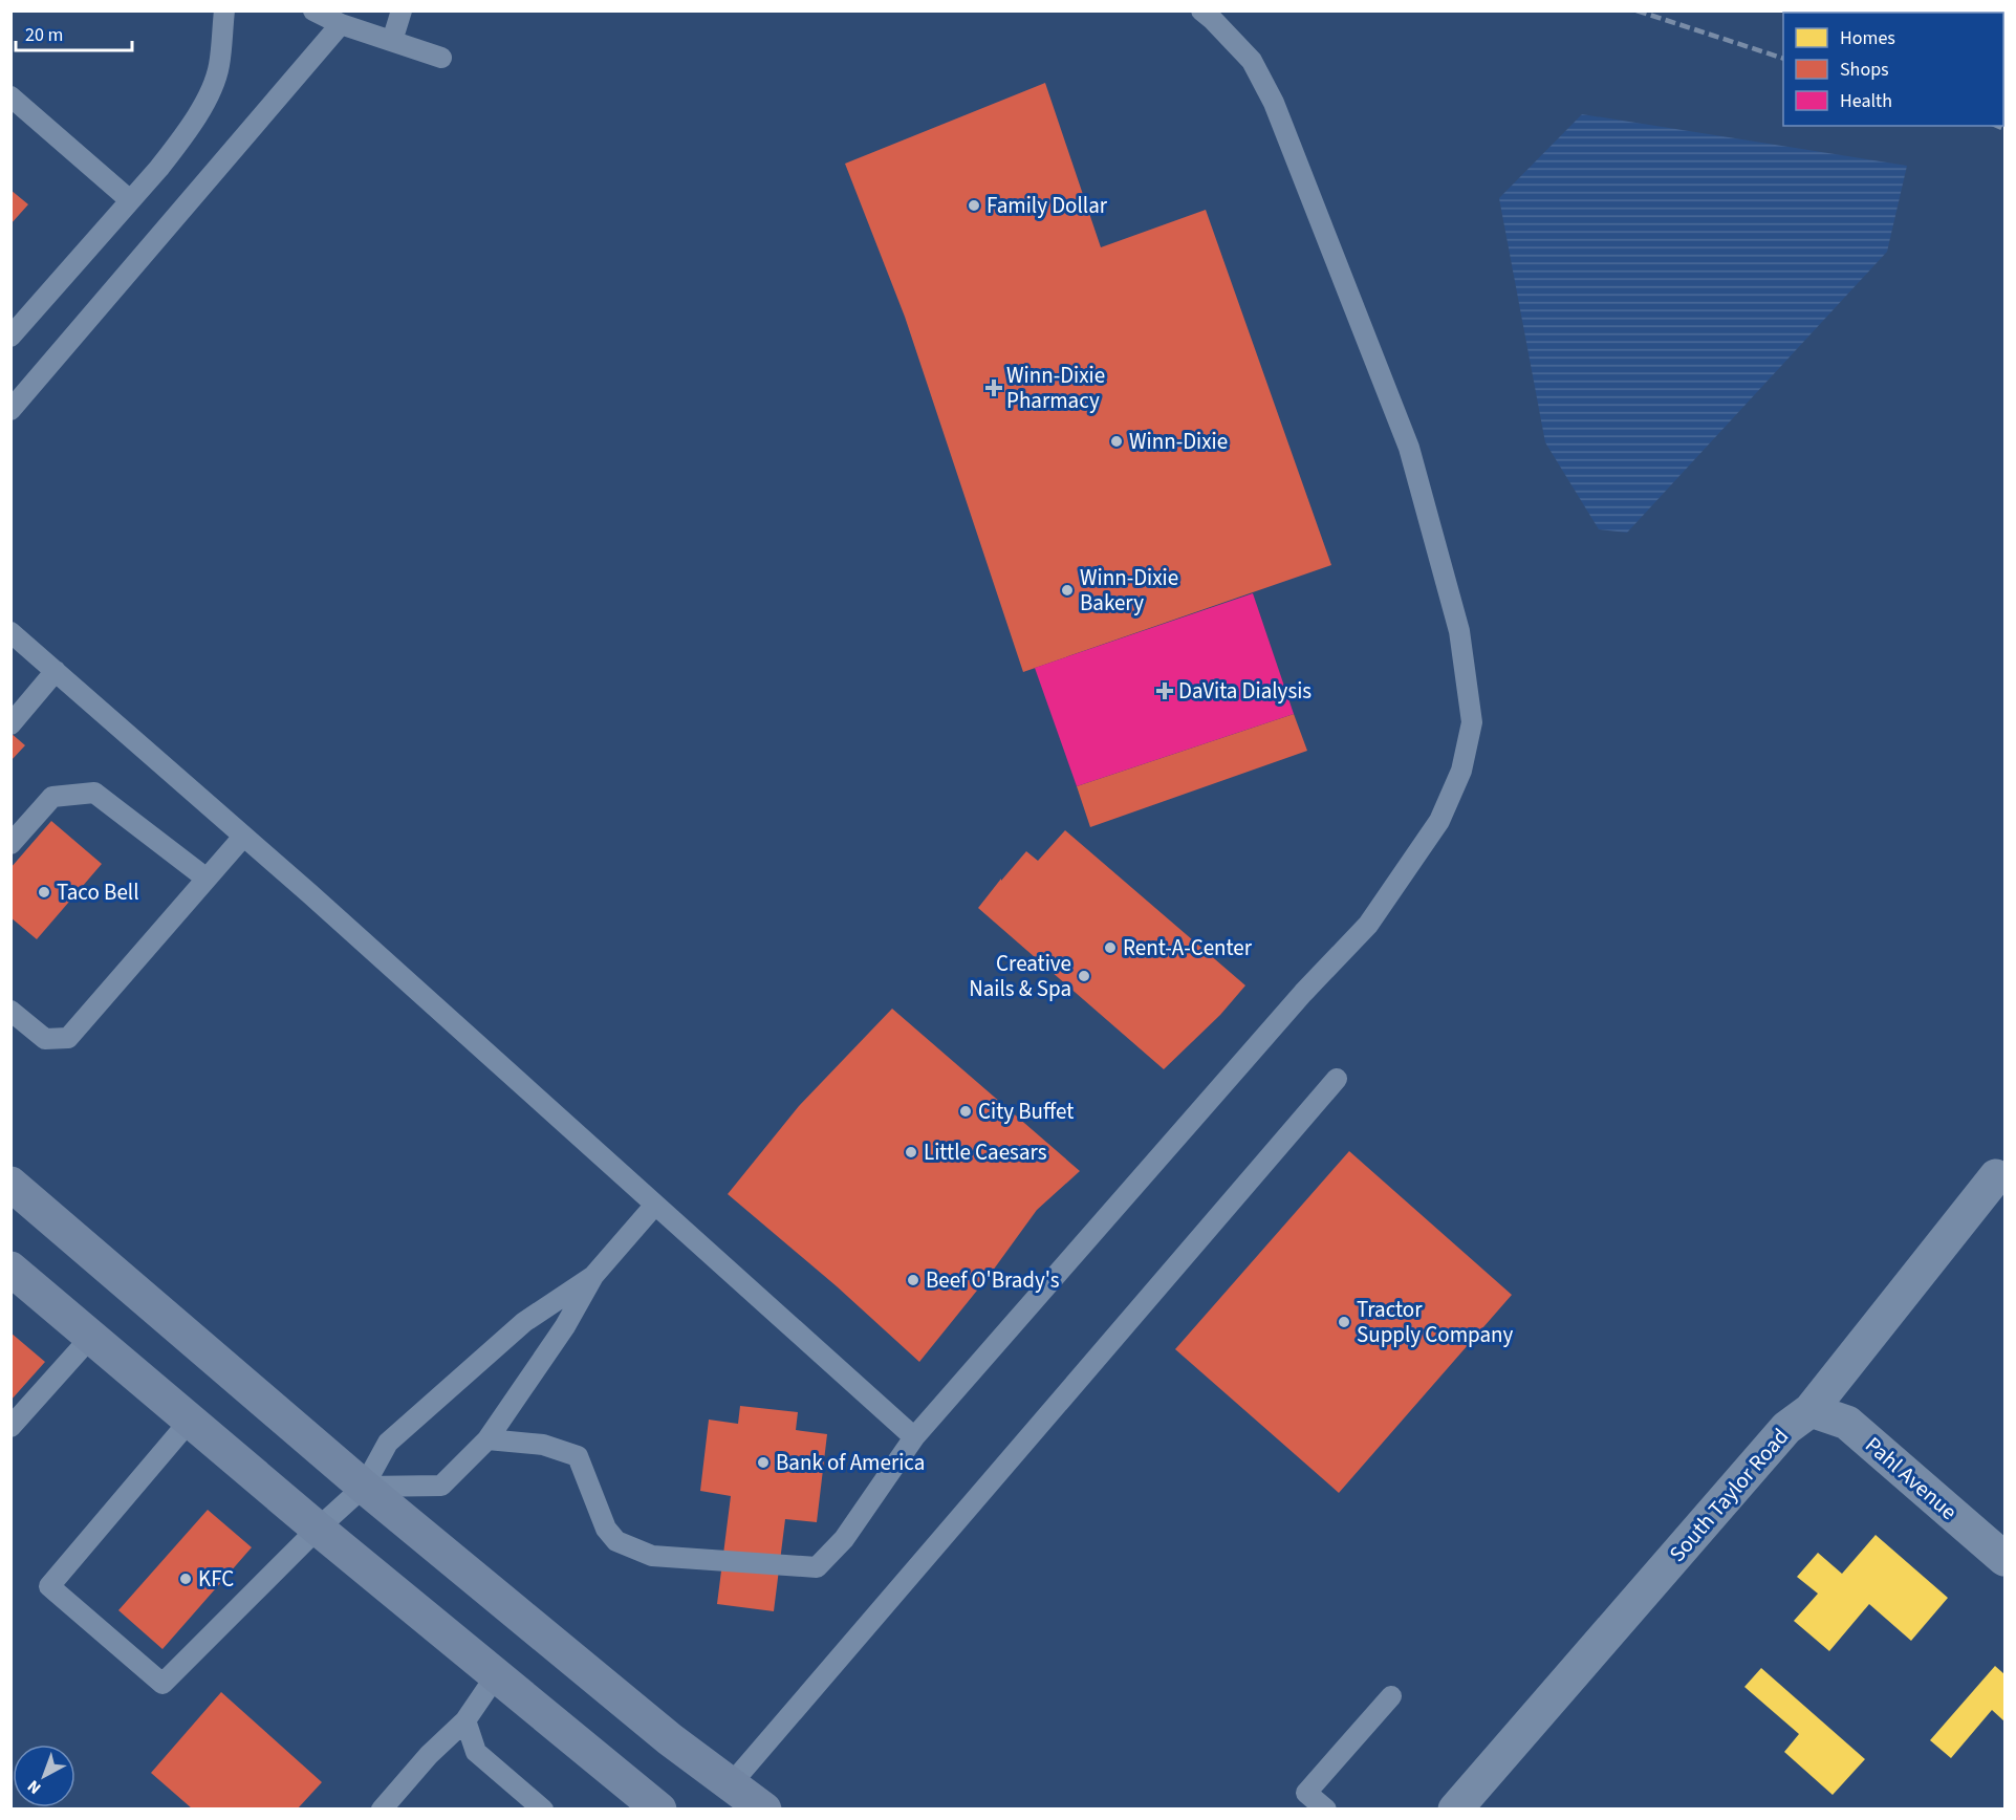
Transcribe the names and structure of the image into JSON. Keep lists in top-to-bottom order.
{
  "streets": {
    "street": ["Pahl Avenue", "South Taylor Road"]
  },
  "crossings": [
    ["Pahl Avenue", "South Taylor Road"]
  ],
  "places": {
    "other": [
      "Family Dollar",
      "Winn-Dixie",
      "Winn-Dixie Bakery",
      "Taco Bell",
      "Rent-A-Center",
      "Creative Nails & Spa",
      "City Buffet",
      "Little Caesars",
      "Beef O'Brady's",
      "Tractor Supply Company",
      "Bank of America",
      "KFC"
    ],
    "health": ["Winn-Dixie Pharmacy", "DaVita Dialysis"]
  },
  "legend": ["Homes", "Shops", "Health"],
  "scale_bar": "20 m",
  "north": "bottom left"
}
